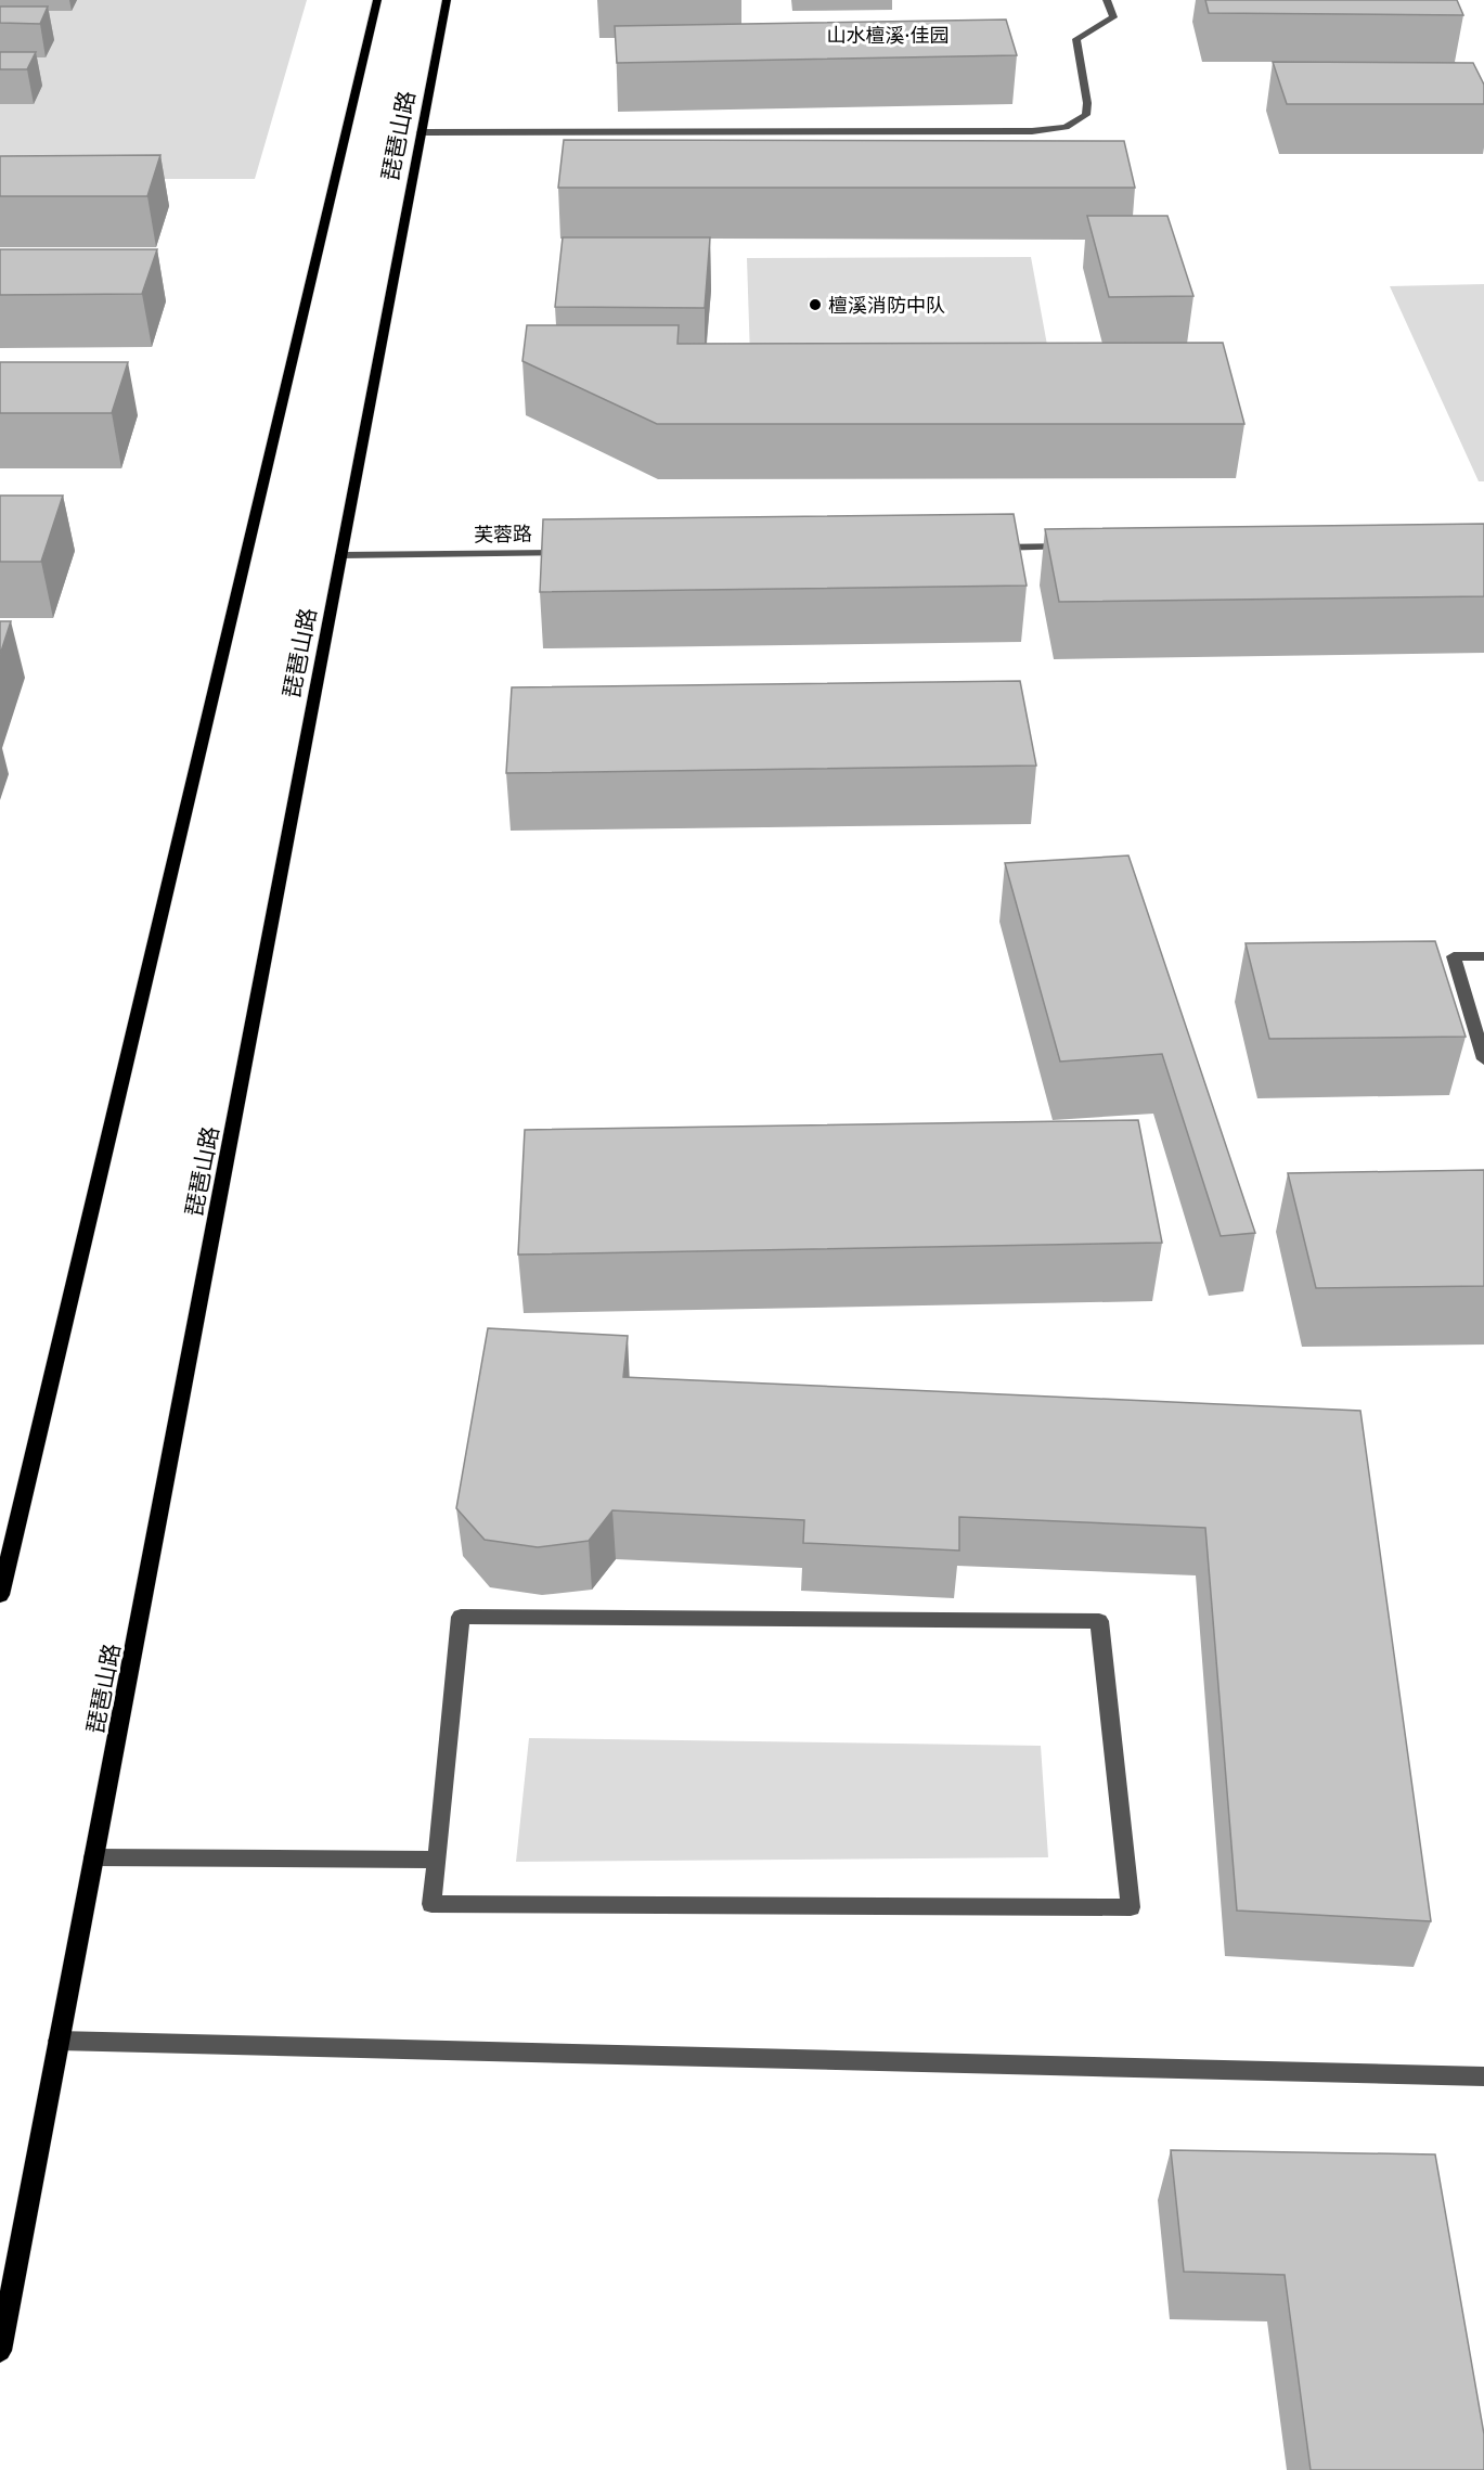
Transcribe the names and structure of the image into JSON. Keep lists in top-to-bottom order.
{
  "streets": {
    "main road": ["琵琶山路"],
    "street": ["芙蓉路"]
  },
  "crossings": [
    ["琵琶山路", "芙蓉路"]
  ],
  "districts": ["山水檀溪·佳园"],
  "places": ["檀溪消防中队"]
}
